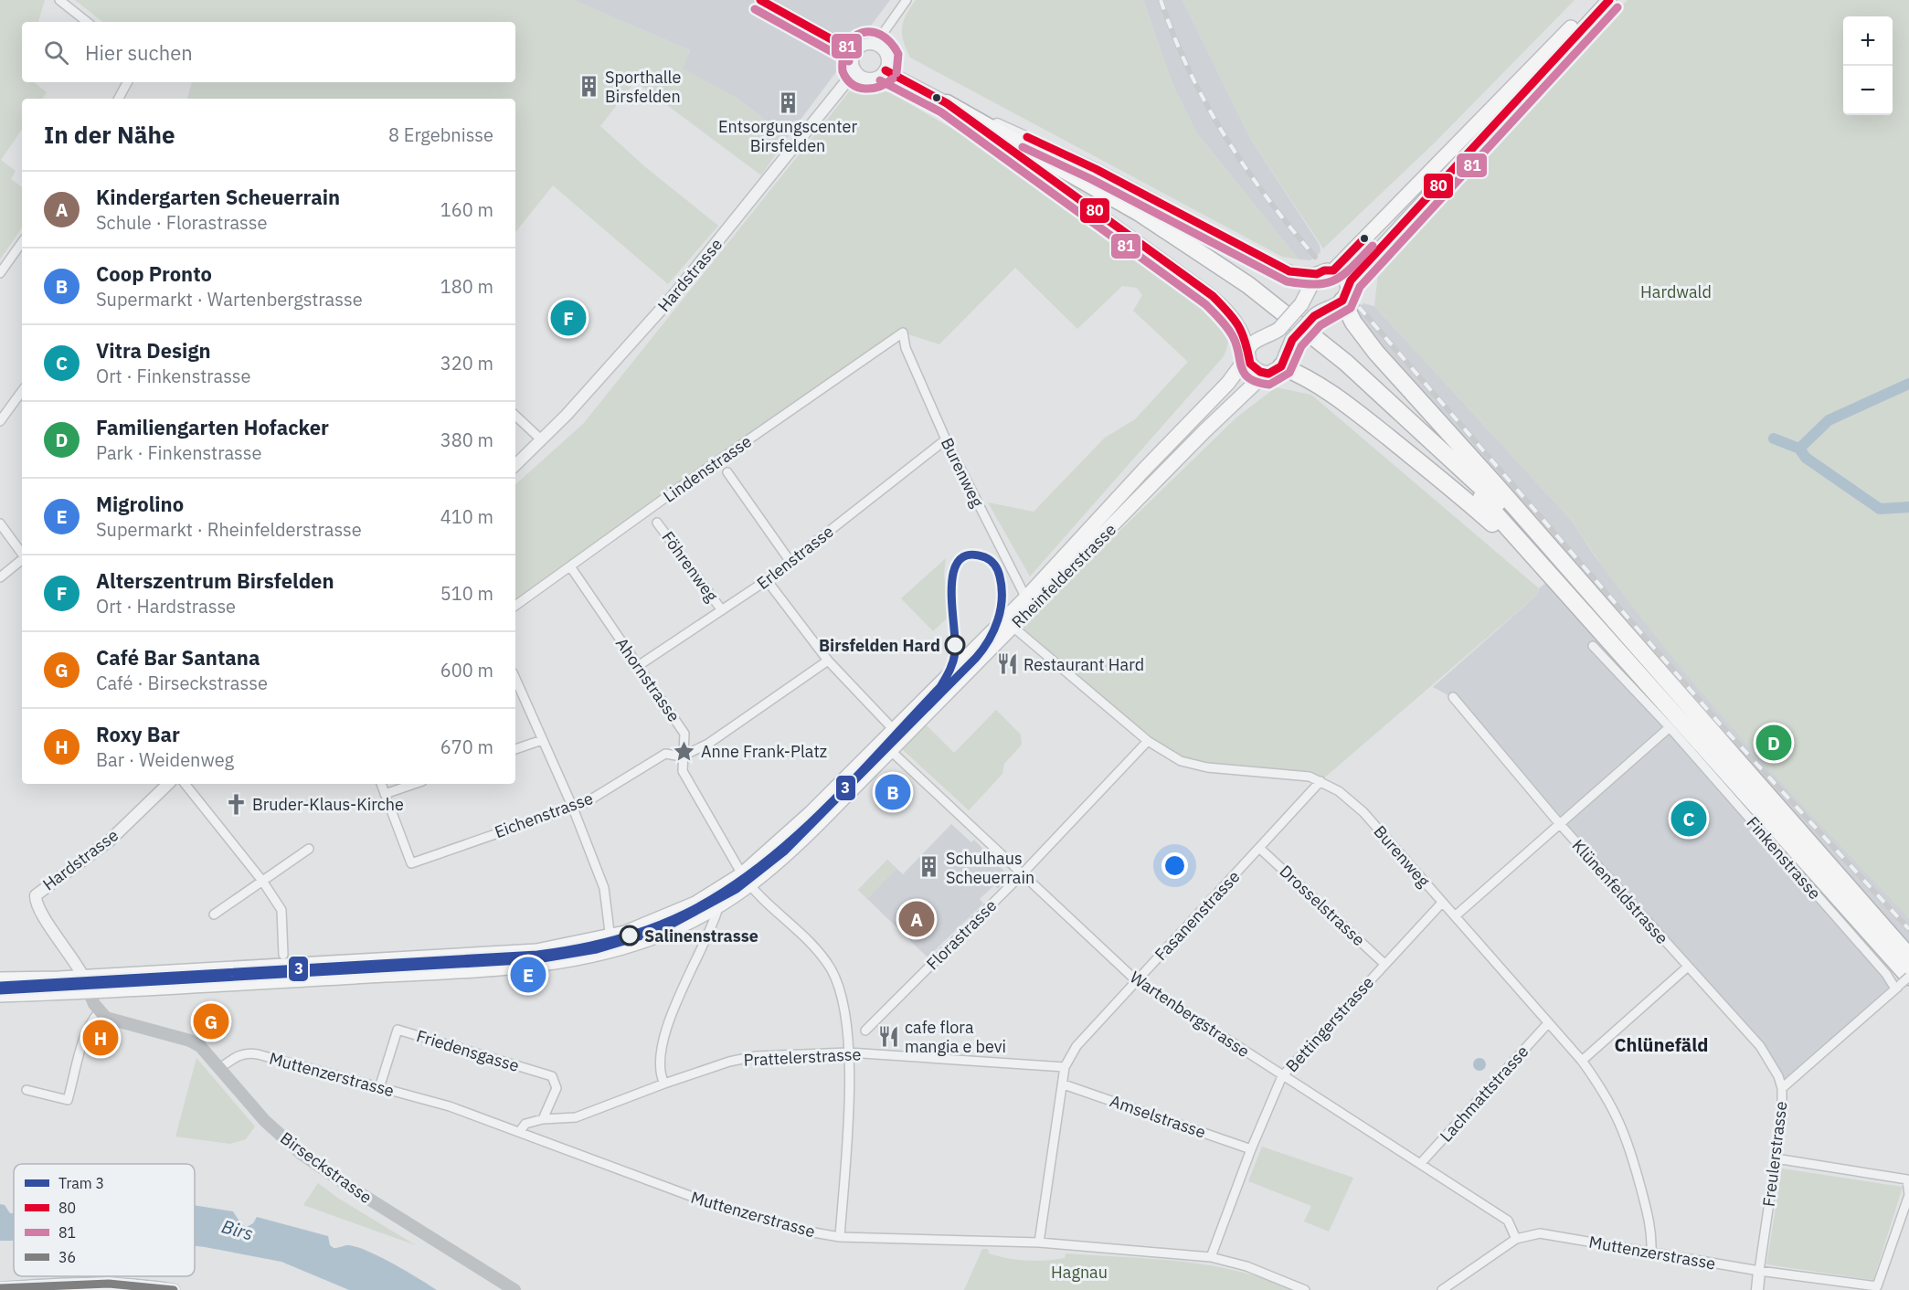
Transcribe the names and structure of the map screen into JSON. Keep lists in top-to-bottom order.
{
  "streets": {
    "main road": ["Rheinfelderstrasse", "Birseckstrasse"],
    "street": [
      "Hardstrasse",
      "Lindenstrasse",
      "Burenweg",
      "Erlenstrasse",
      "Föhrenweg",
      "Ahornstrasse",
      "Eichenstrasse",
      "Finkenstrasse",
      "Klünenfeldstrasse",
      "Drosselstrasse",
      "Fasanenstrasse",
      "Florastrasse",
      "Wartenbergstrasse",
      "Bettingerstrasse",
      "Friedensgasse",
      "Prattelerstrasse",
      "Muttenzerstrasse",
      "Lachmattstrasse",
      "Amselstrasse",
      "Freulerstrasse"
    ]
  },
  "crossings": [
    ["Hardstrasse", "Rheinfelderstrasse"],
    ["Lindenstrasse", "Burenweg"],
    ["Lindenstrasse", "Ahornstrasse"],
    ["Burenweg", "Erlenstrasse"],
    ["Burenweg", "Rheinfelderstrasse"],
    ["Burenweg", "Fasanenstrasse"],
    ["Burenweg", "Florastrasse"],
    ["Burenweg", "Bettingerstrasse"],
    ["Burenweg", "Muttenzerstrasse"],
    ["Burenweg", "Lachmattstrasse"],
    ["Erlenstrasse", "Föhrenweg"],
    ["Erlenstrasse", "Ahornstrasse"],
    ["Rheinfelderstrasse", "Ahornstrasse"],
    ["Rheinfelderstrasse", "Wartenbergstrasse"],
    ["Ahornstrasse", "Eichenstrasse"],
    ["Finkenstrasse", "Freulerstrasse"],
    ["Klünenfeldstrasse", "Freulerstrasse"],
    ["Drosselstrasse", "Fasanenstrasse"],
    ["Drosselstrasse", "Bettingerstrasse"],
    ["Fasanenstrasse", "Wartenbergstrasse"],
    ["Fasanenstrasse", "Prattelerstrasse"],
    ["Fasanenstrasse", "Muttenzerstrasse"],
    ["Fasanenstrasse", "Amselstrasse"],
    ["Florastrasse", "Wartenbergstrasse"],
    ["Wartenbergstrasse", "Bettingerstrasse"],
    ["Wartenbergstrasse", "Muttenzerstrasse"],
    ["Wartenbergstrasse", "Lachmattstrasse"],
    ["Bettingerstrasse", "Muttenzerstrasse"],
    ["Bettingerstrasse", "Amselstrasse"],
    ["Friedensgasse", "Prattelerstrasse"],
    ["Friedensgasse", "Muttenzerstrasse"],
    ["Prattelerstrasse", "Muttenzerstrasse"],
    ["Muttenzerstrasse", "Freulerstrasse"],
    ["Muttenzerstrasse", "Birseckstrasse"]
  ],
  "districts": ["Chlünefäld"],
  "water": ["Birs"],
  "parks": ["Hardwald", "Hagnau"],
  "places": {
    "building": ["Sporthalle Birsfelden", "Entsorgungscenter Birsfelden", "Schulhaus Scheuerrain"],
    "other": ["Birsfelden Hard", "Salinenstrasse"],
    "restaurant": ["Restaurant Hard", "cafe flora mangia e bevi"],
    "place": ["Anne Frank-Platz"],
    "church": ["Bruder-Klaus-Kirche"]
  },
  "lines": [
    "transit line 80",
    "transit line 81",
    "tram line 3",
    "transit line 36"
  ],
  "legend": [
    "Tram 3",
    "80",
    "81",
    "36"
  ],
  "page": {
    "map_buttons": ["+", "−"],
    "search": "Hier suchen",
    "heading": ["In der Nähe", "8 Ergebnisse"],
    "list": [
      {
        "mark": "A",
        "name": "Kindergarten Scheuerrain",
        "note": "Schule · Florastrasse",
        "value": "160 m"
      },
      {
        "mark": "B",
        "name": "Coop Pronto",
        "note": "Supermarkt · Wartenbergstrasse",
        "value": "180 m"
      },
      {
        "mark": "C",
        "name": "Vitra Design",
        "note": "Ort · Finkenstrasse",
        "value": "320 m"
      },
      {
        "mark": "D",
        "name": "Familiengarten Hofacker",
        "note": "Park · Finkenstrasse",
        "value": "380 m"
      },
      {
        "mark": "E",
        "name": "Migrolino",
        "note": "Supermarkt · Rheinfelderstrasse",
        "value": "410 m"
      },
      {
        "mark": "F",
        "name": "Alterszentrum Birsfelden",
        "note": "Ort · Hardstrasse",
        "value": "510 m"
      },
      {
        "mark": "G",
        "name": "Café Bar Santana",
        "note": "Café · Birseckstrasse",
        "value": "600 m"
      },
      {
        "mark": "H",
        "name": "Roxy Bar",
        "note": "Bar · Weidenweg",
        "value": "670 m"
      }
    ],
    "pins": [
      "F",
      "D",
      "B",
      "C",
      "A",
      "E",
      "G",
      "H"
    ]
  }
}
